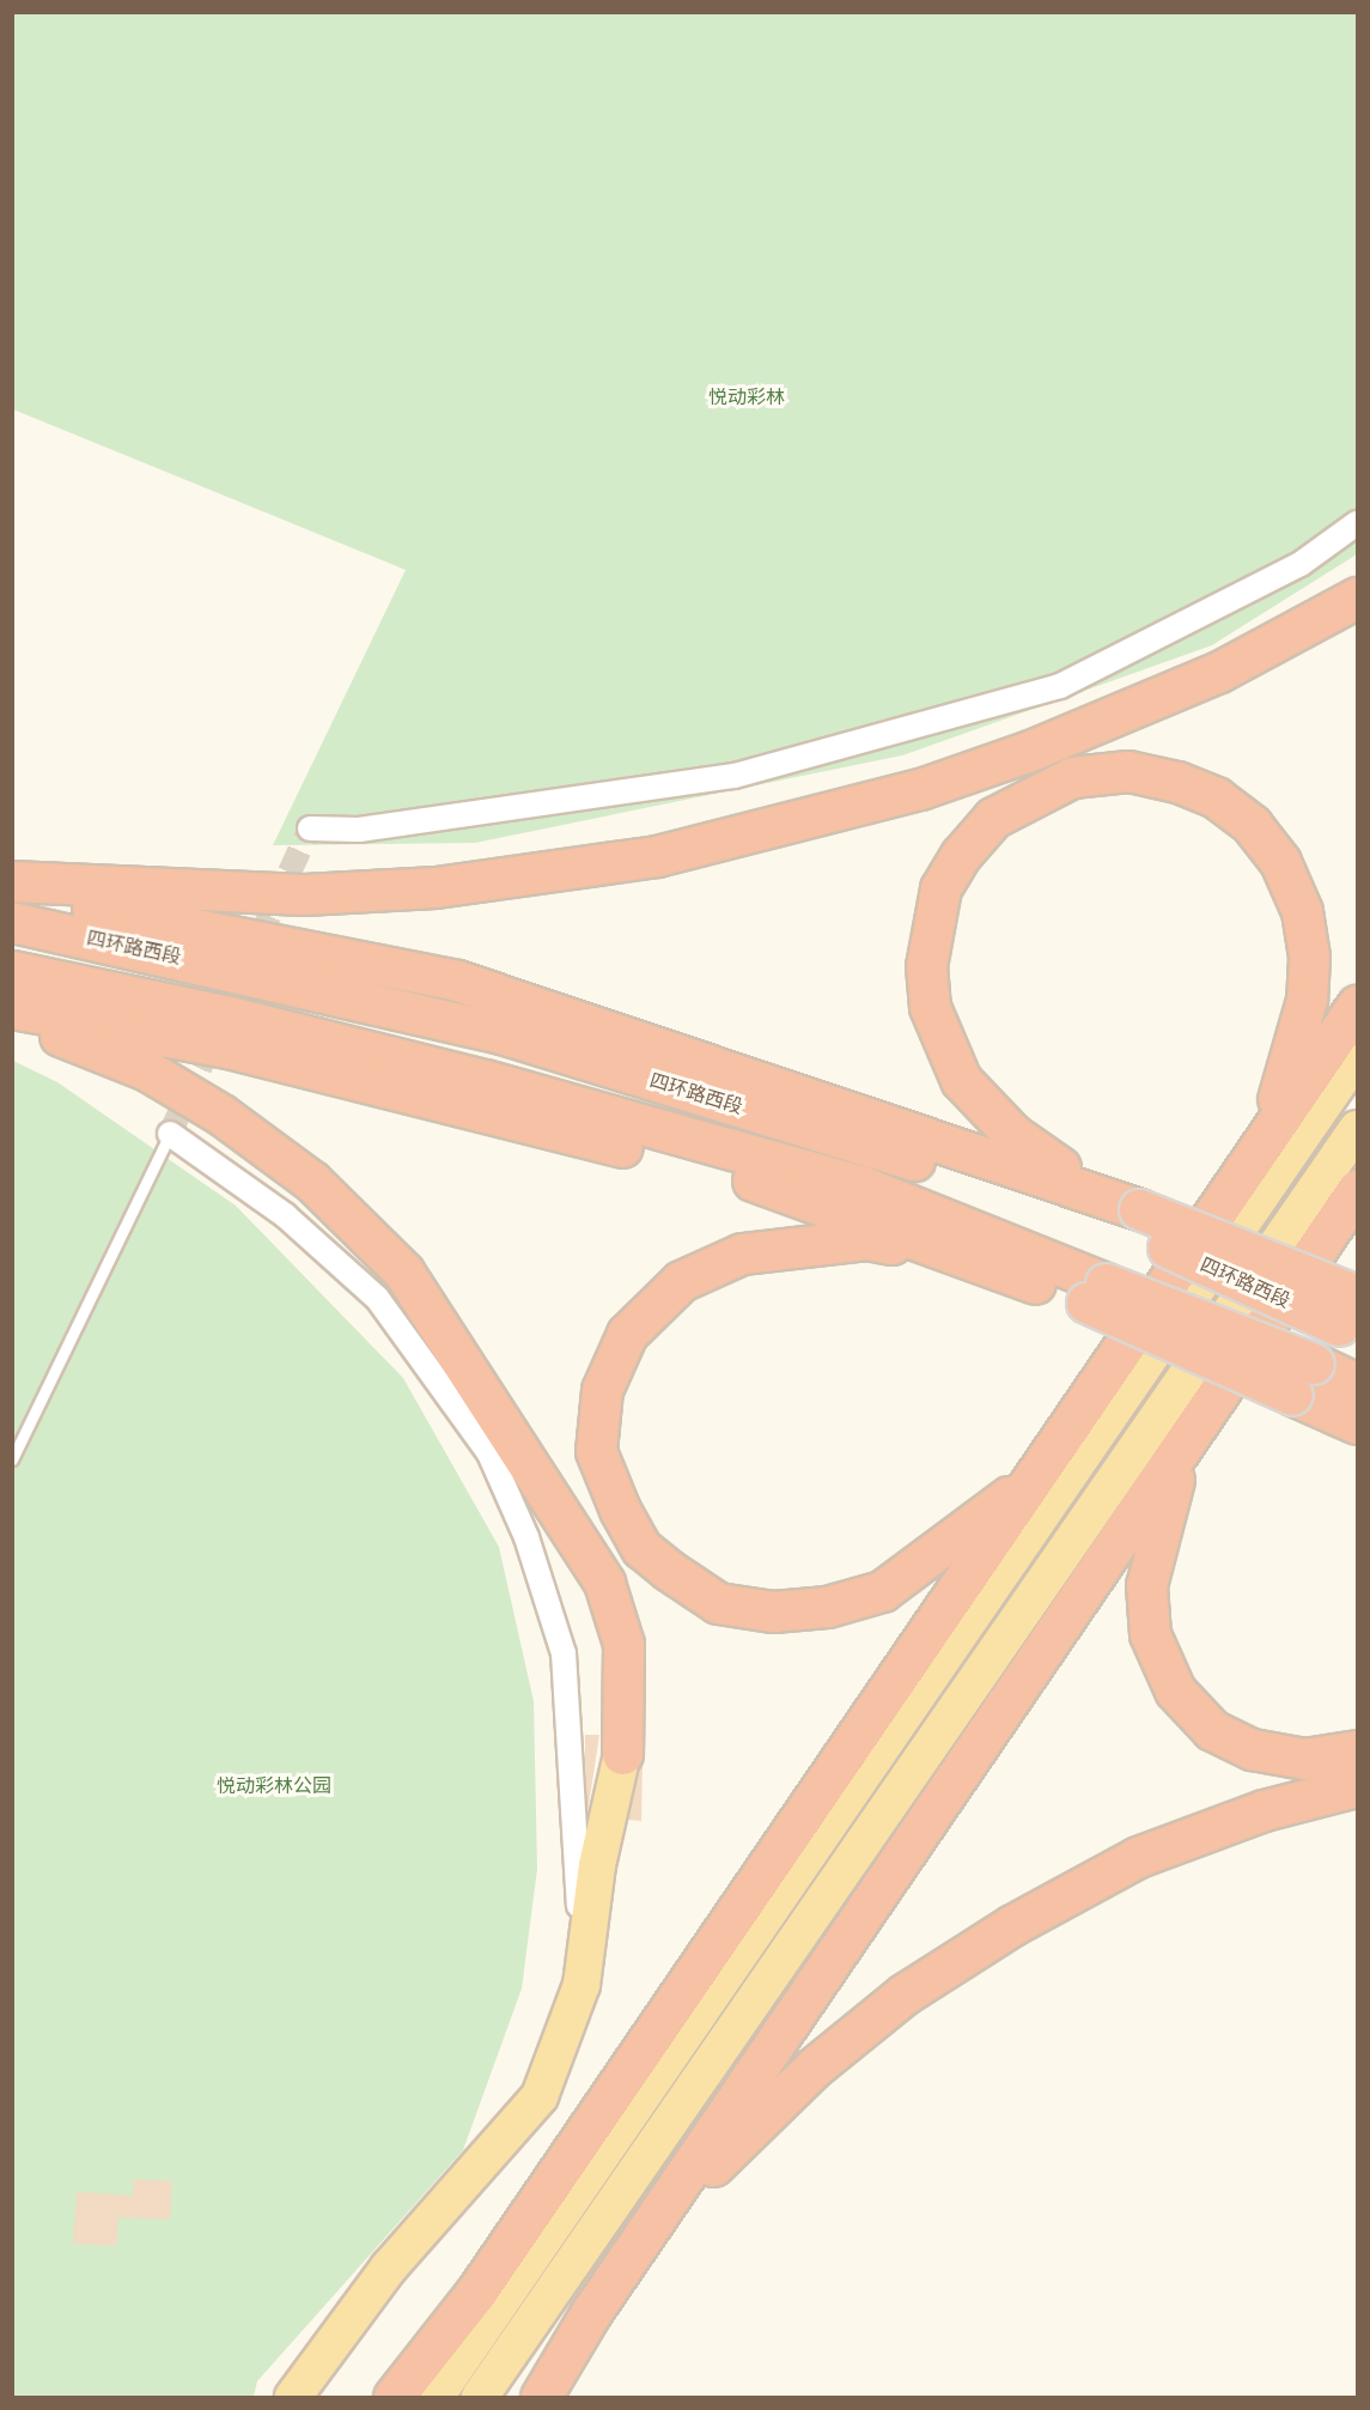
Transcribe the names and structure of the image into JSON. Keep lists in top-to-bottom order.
{
  "streets": {
    "highway": ["四环路西段"]
  },
  "parks": ["悦动彩林", "悦动彩林公园"]
}
